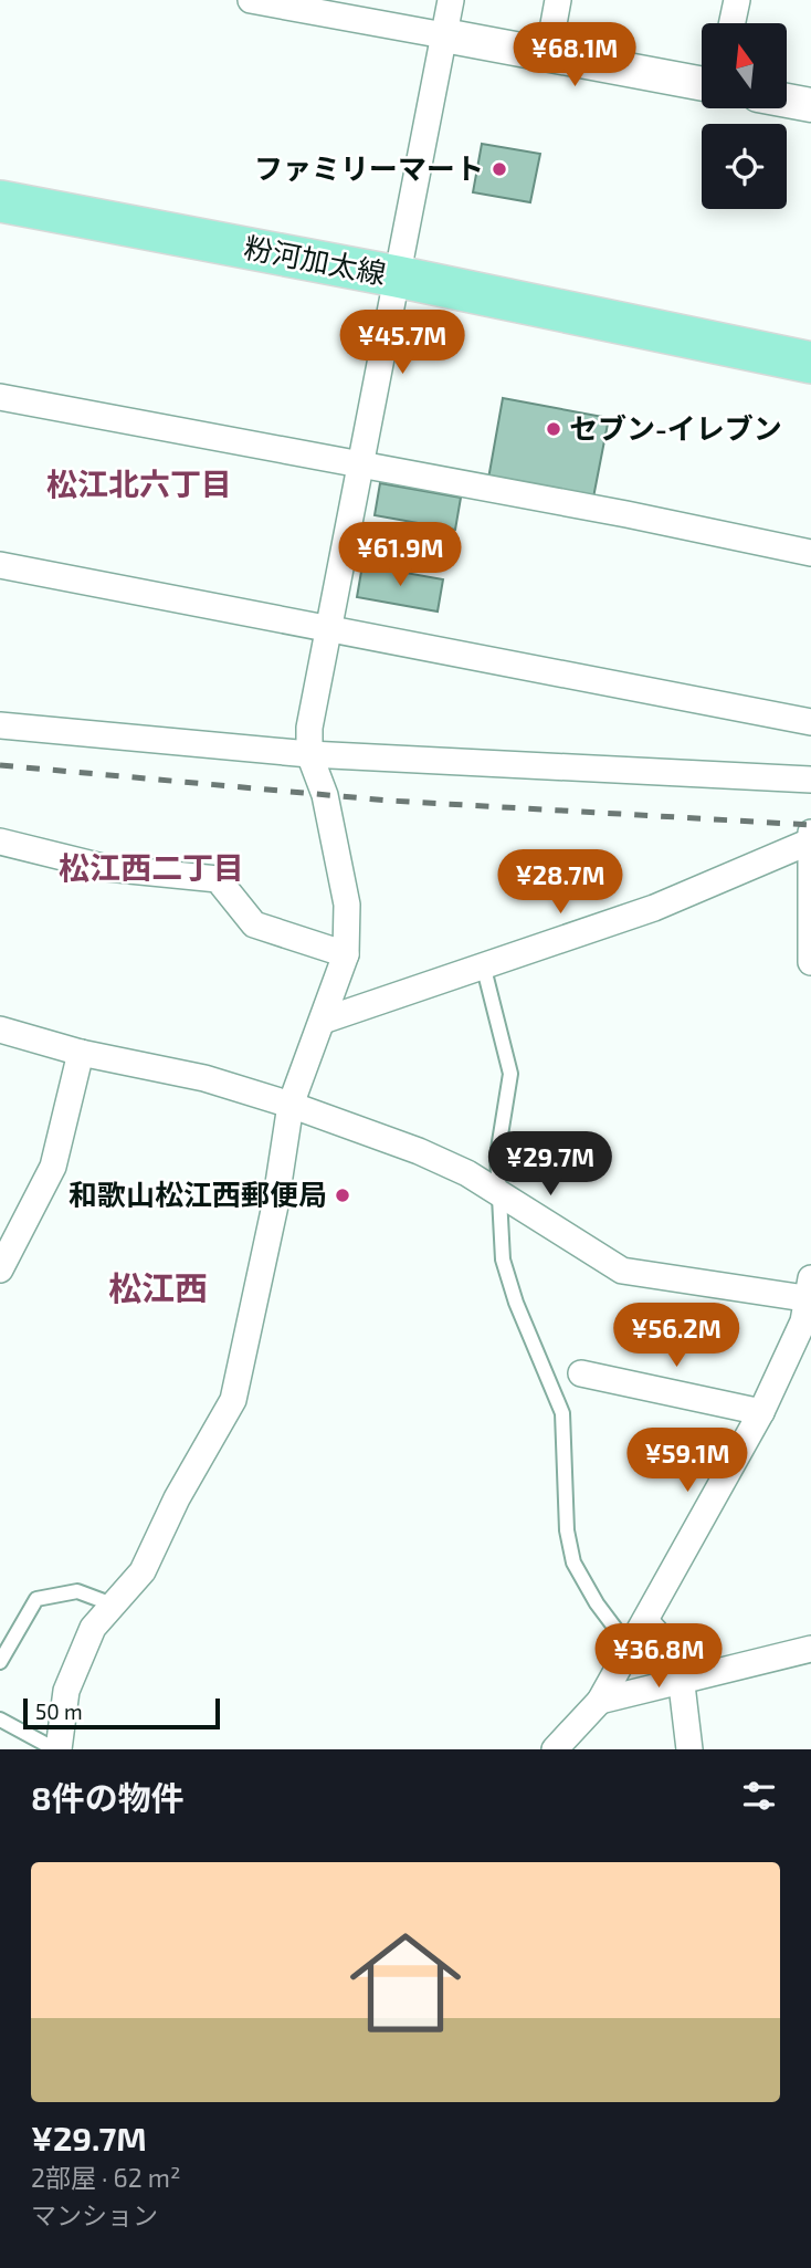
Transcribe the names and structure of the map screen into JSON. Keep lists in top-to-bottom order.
{
  "streets": {
    "main road": ["粉河加太線"]
  },
  "districts": ["松江北六丁目", "松江西二丁目", "松江西"],
  "places": ["ファミリーマート", "セブン-イレブン", "和歌山松江西郵便局"],
  "scale_bar": "50 m",
  "north": "top",
  "page": {
    "price": [
      "¥68.1M",
      "¥45.7M",
      "¥61.9M",
      "¥28.7M",
      "¥29.7M",
      "¥56.2M",
      "¥59.1M",
      "¥36.8M"
    ],
    "scale": "50 m",
    "heading": "8件の物件",
    "list": [
      {
        "name": "¥29.7M",
        "note": "2部屋 · 62 m² · マンション"
      }
    ]
  }
}
